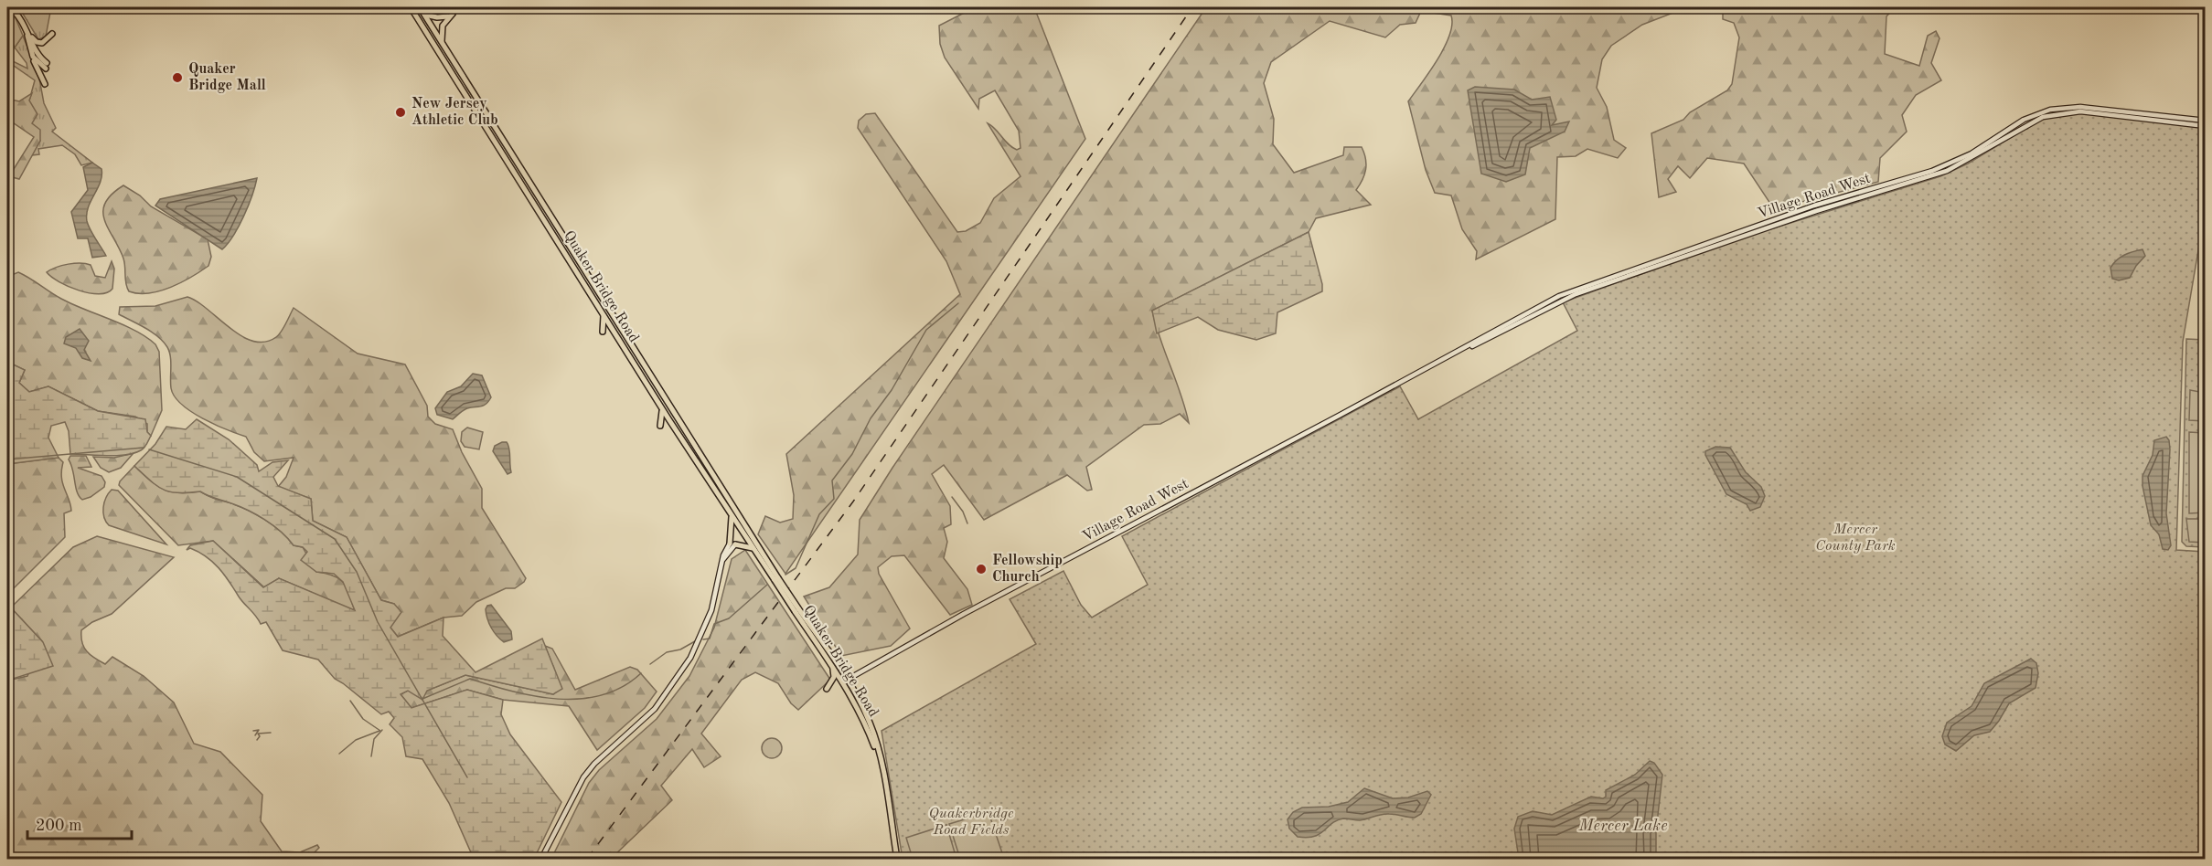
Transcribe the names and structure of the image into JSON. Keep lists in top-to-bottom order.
{
  "streets": {
    "main road": ["Village Road West", "Quaker Bridge Road"]
  },
  "crossings": [
    ["Village Road West", "Quaker Bridge Road"]
  ],
  "water": ["Mercer Lake"],
  "parks": ["Mercer County Park", "Quakerbridge Road Fields"],
  "places": ["Quaker Bridge Mall", "New Jersey Athletic Club", "Fellowship Church"],
  "scale_bar": "200 m"
}
